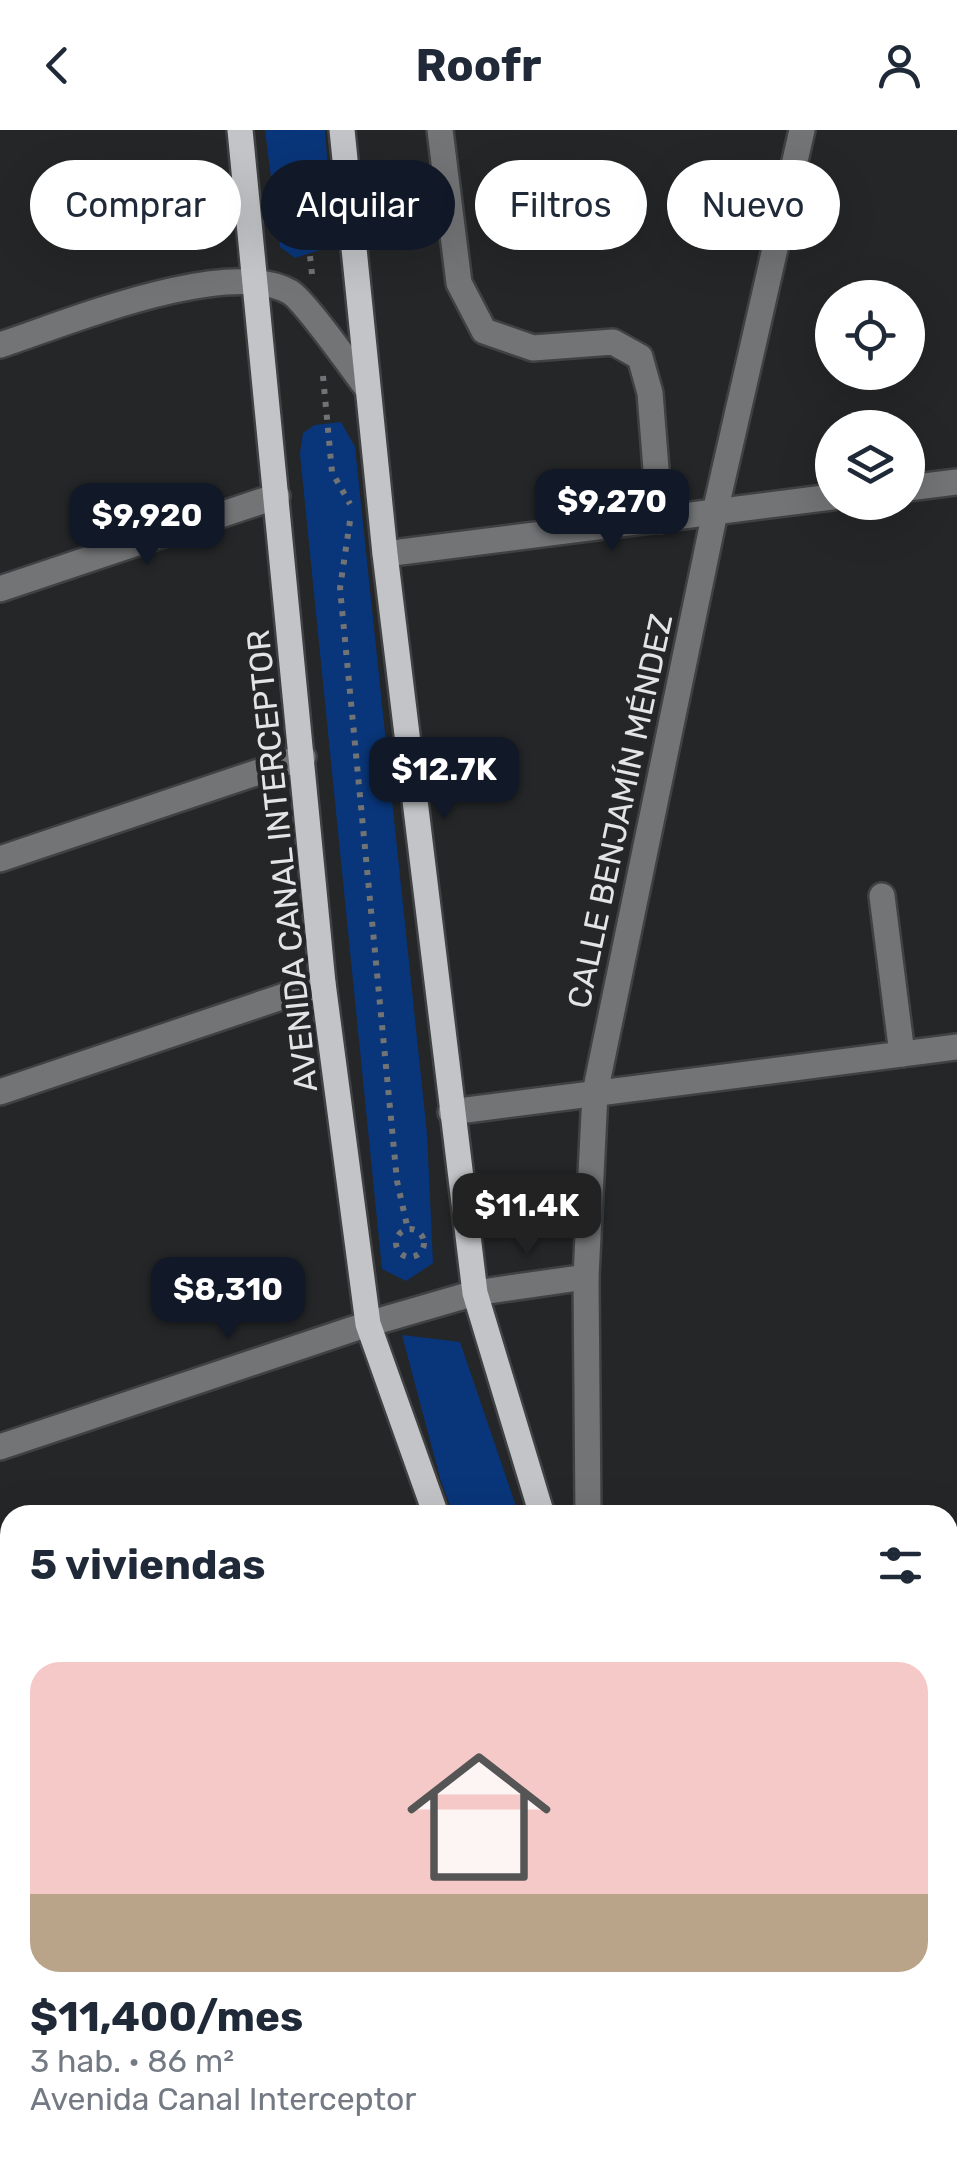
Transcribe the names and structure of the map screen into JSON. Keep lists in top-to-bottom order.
{
  "streets": {
    "main road": ["AVENIDA CANAL INTERCEPTOR"],
    "street": ["CALLE BENJAMÍN MÉNDEZ"]
  },
  "page": {
    "header": "Roofr",
    "chip": [
      "Comprar",
      "Alquilar",
      "Filtros",
      "Nuevo"
    ],
    "price": [
      "$9,270",
      "$9,920",
      "$12.7K",
      "$11.4K",
      "$8,310"
    ],
    "heading": "5 viviendas",
    "list": [
      {
        "name": "$11,400/mes",
        "note": "3 hab. · 86 m² · Avenida Canal Interceptor"
      }
    ]
  }
}
